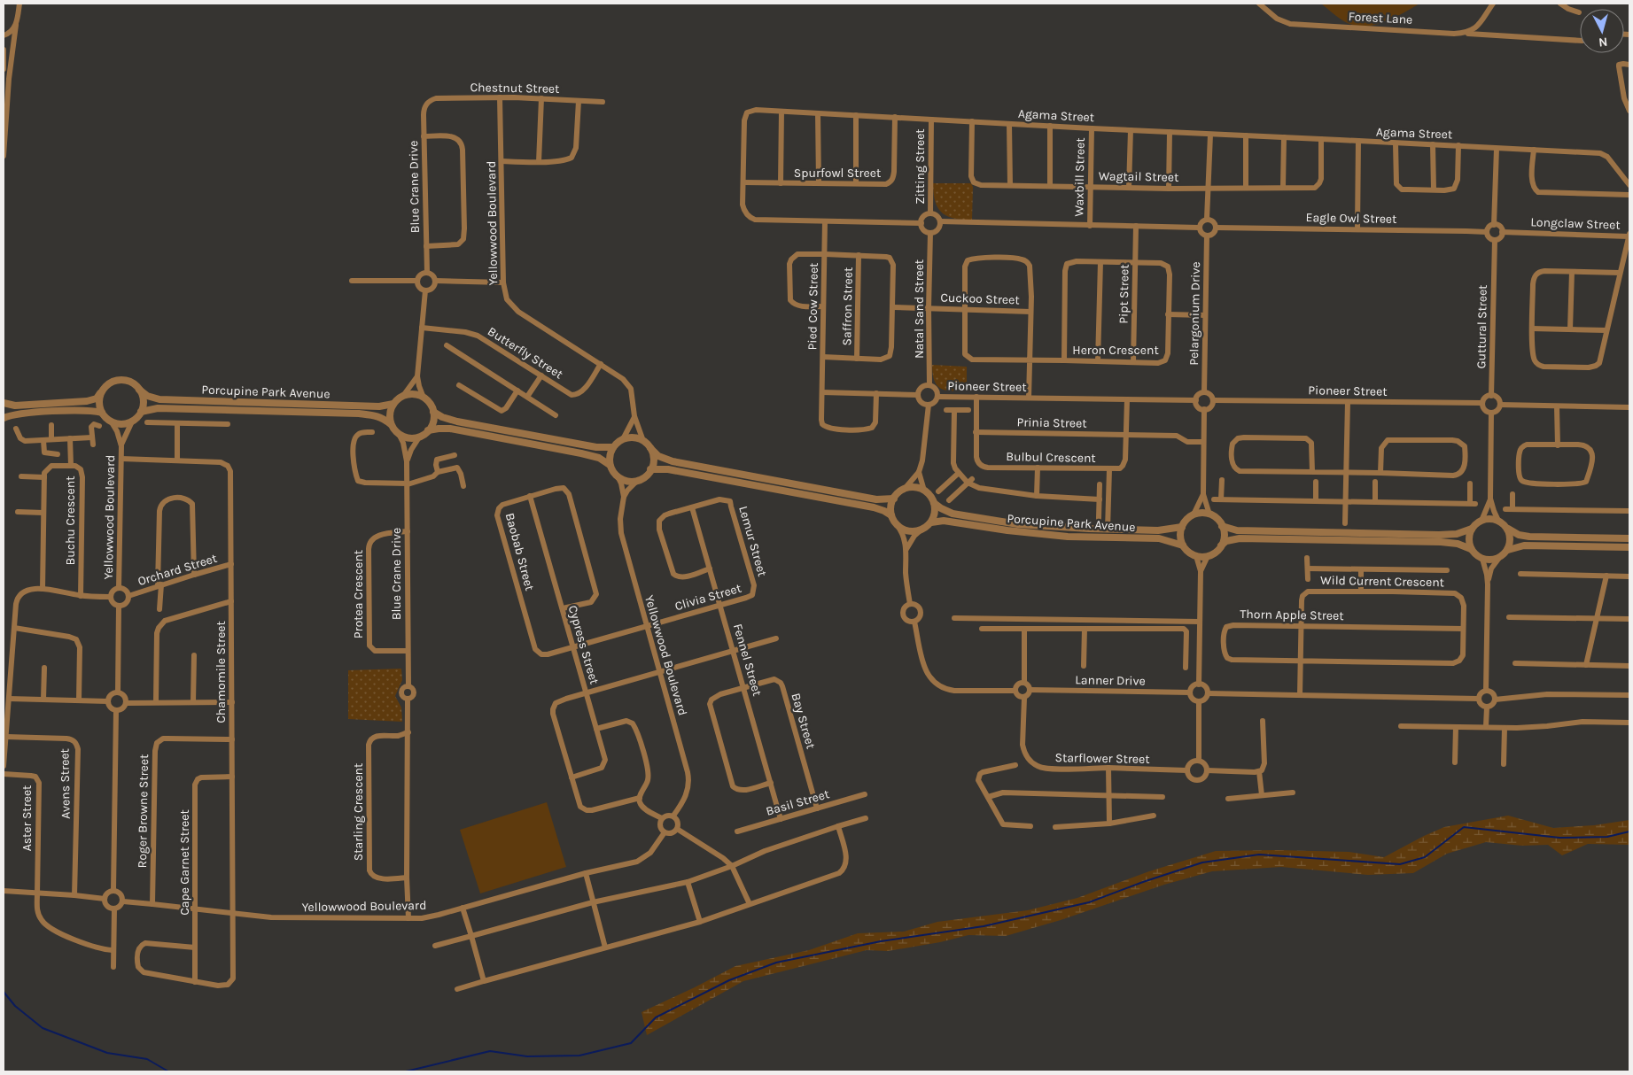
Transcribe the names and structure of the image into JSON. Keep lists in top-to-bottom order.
{
  "streets": {
    "street": [
      "Forest Lane",
      "Chestnut Street",
      "Agama Street",
      "Zitting Street",
      "Spurfowl Street",
      "Wagtail Street",
      "Waxbill Street",
      "Blue Crane Drive",
      "Eagle Owl Street",
      "Yellowwood Boulevard",
      "Longclaw Street",
      "Pipt Street",
      "Cuckoo Street",
      "Pied Cow Street",
      "Saffron Street",
      "Natal Sand Street",
      "Pelargonium Drive",
      "Guttural Street",
      "Heron Crescent",
      "Butterfly Street",
      "Pioneer Street",
      "Porcupine Park Avenue",
      "Prinia Street",
      "Bulbul Crescent",
      "Buchu Crescent",
      "Lemur Street",
      "Baobab Street",
      "Orchard Street",
      "Wild Current Crescent",
      "Protea Crescent",
      "Clivia Street",
      "Thorn Apple Street",
      "Cypress Street",
      "Fennel Street",
      "Chamomile Street",
      "Lanner Drive",
      "Bay Street",
      "Starflower Street",
      "Avens Street",
      "Basil Street",
      "Roger Browne Street",
      "Starling Crescent",
      "Aster Street",
      "Cape Garnet Street"
    ]
  },
  "crossings": [
    ["Chestnut Street", "Blue Crane Drive"],
    ["Chestnut Street", "Yellowwood Boulevard"],
    ["Agama Street", "Zitting Street"],
    ["Agama Street", "Spurfowl Street"],
    ["Agama Street", "Wagtail Street"],
    ["Agama Street", "Waxbill Street"],
    ["Agama Street", "Pied Cow Street"],
    ["Agama Street", "Natal Sand Street"],
    ["Zitting Street", "Natal Sand Street"],
    ["Wagtail Street", "Waxbill Street"],
    ["Blue Crane Drive", "Porcupine Park Avenue"],
    ["Blue Crane Drive", "Protea Crescent"],
    ["Eagle Owl Street", "Longclaw Street"],
    ["Eagle Owl Street", "Pelargonium Drive"],
    ["Eagle Owl Street", "Guttural Street"],
    ["Yellowwood Boulevard", "Butterfly Street"],
    ["Yellowwood Boulevard", "Porcupine Park Avenue"],
    ["Yellowwood Boulevard", "Orchard Street"],
    ["Yellowwood Boulevard", "Clivia Street"],
    ["Yellowwood Boulevard", "Chamomile Street"],
    ["Yellowwood Boulevard", "Roger Browne Street"],
    ["Yellowwood Boulevard", "Cape Garnet Street"],
    ["Longclaw Street", "Guttural Street"],
    ["Pipt Street", "Heron Crescent"],
    ["Cuckoo Street", "Natal Sand Street"],
    ["Cuckoo Street", "Heron Crescent"],
    ["Natal Sand Street", "Pioneer Street"],
    ["Pelargonium Drive", "Pioneer Street"],
    ["Guttural Street", "Pioneer Street"],
    ["Pioneer Street", "Bulbul Crescent"],
    ["Prinia Street", "Bulbul Crescent"],
    ["Lemur Street", "Clivia Street"],
    ["Lemur Street", "Fennel Street"],
    ["Baobab Street", "Clivia Street"],
    ["Baobab Street", "Cypress Street"],
    ["Orchard Street", "Chamomile Street"],
    ["Wild Current Crescent", "Thorn Apple Street"],
    ["Clivia Street", "Cypress Street"],
    ["Clivia Street", "Fennel Street"],
    ["Fennel Street", "Bay Street"],
    ["Fennel Street", "Basil Street"],
    ["Chamomile Street", "Roger Browne Street"],
    ["Chamomile Street", "Cape Garnet Street"],
    ["Lanner Drive", "Starflower Street"],
    ["Bay Street", "Basil Street"]
  ],
  "north": "bottom"
}
